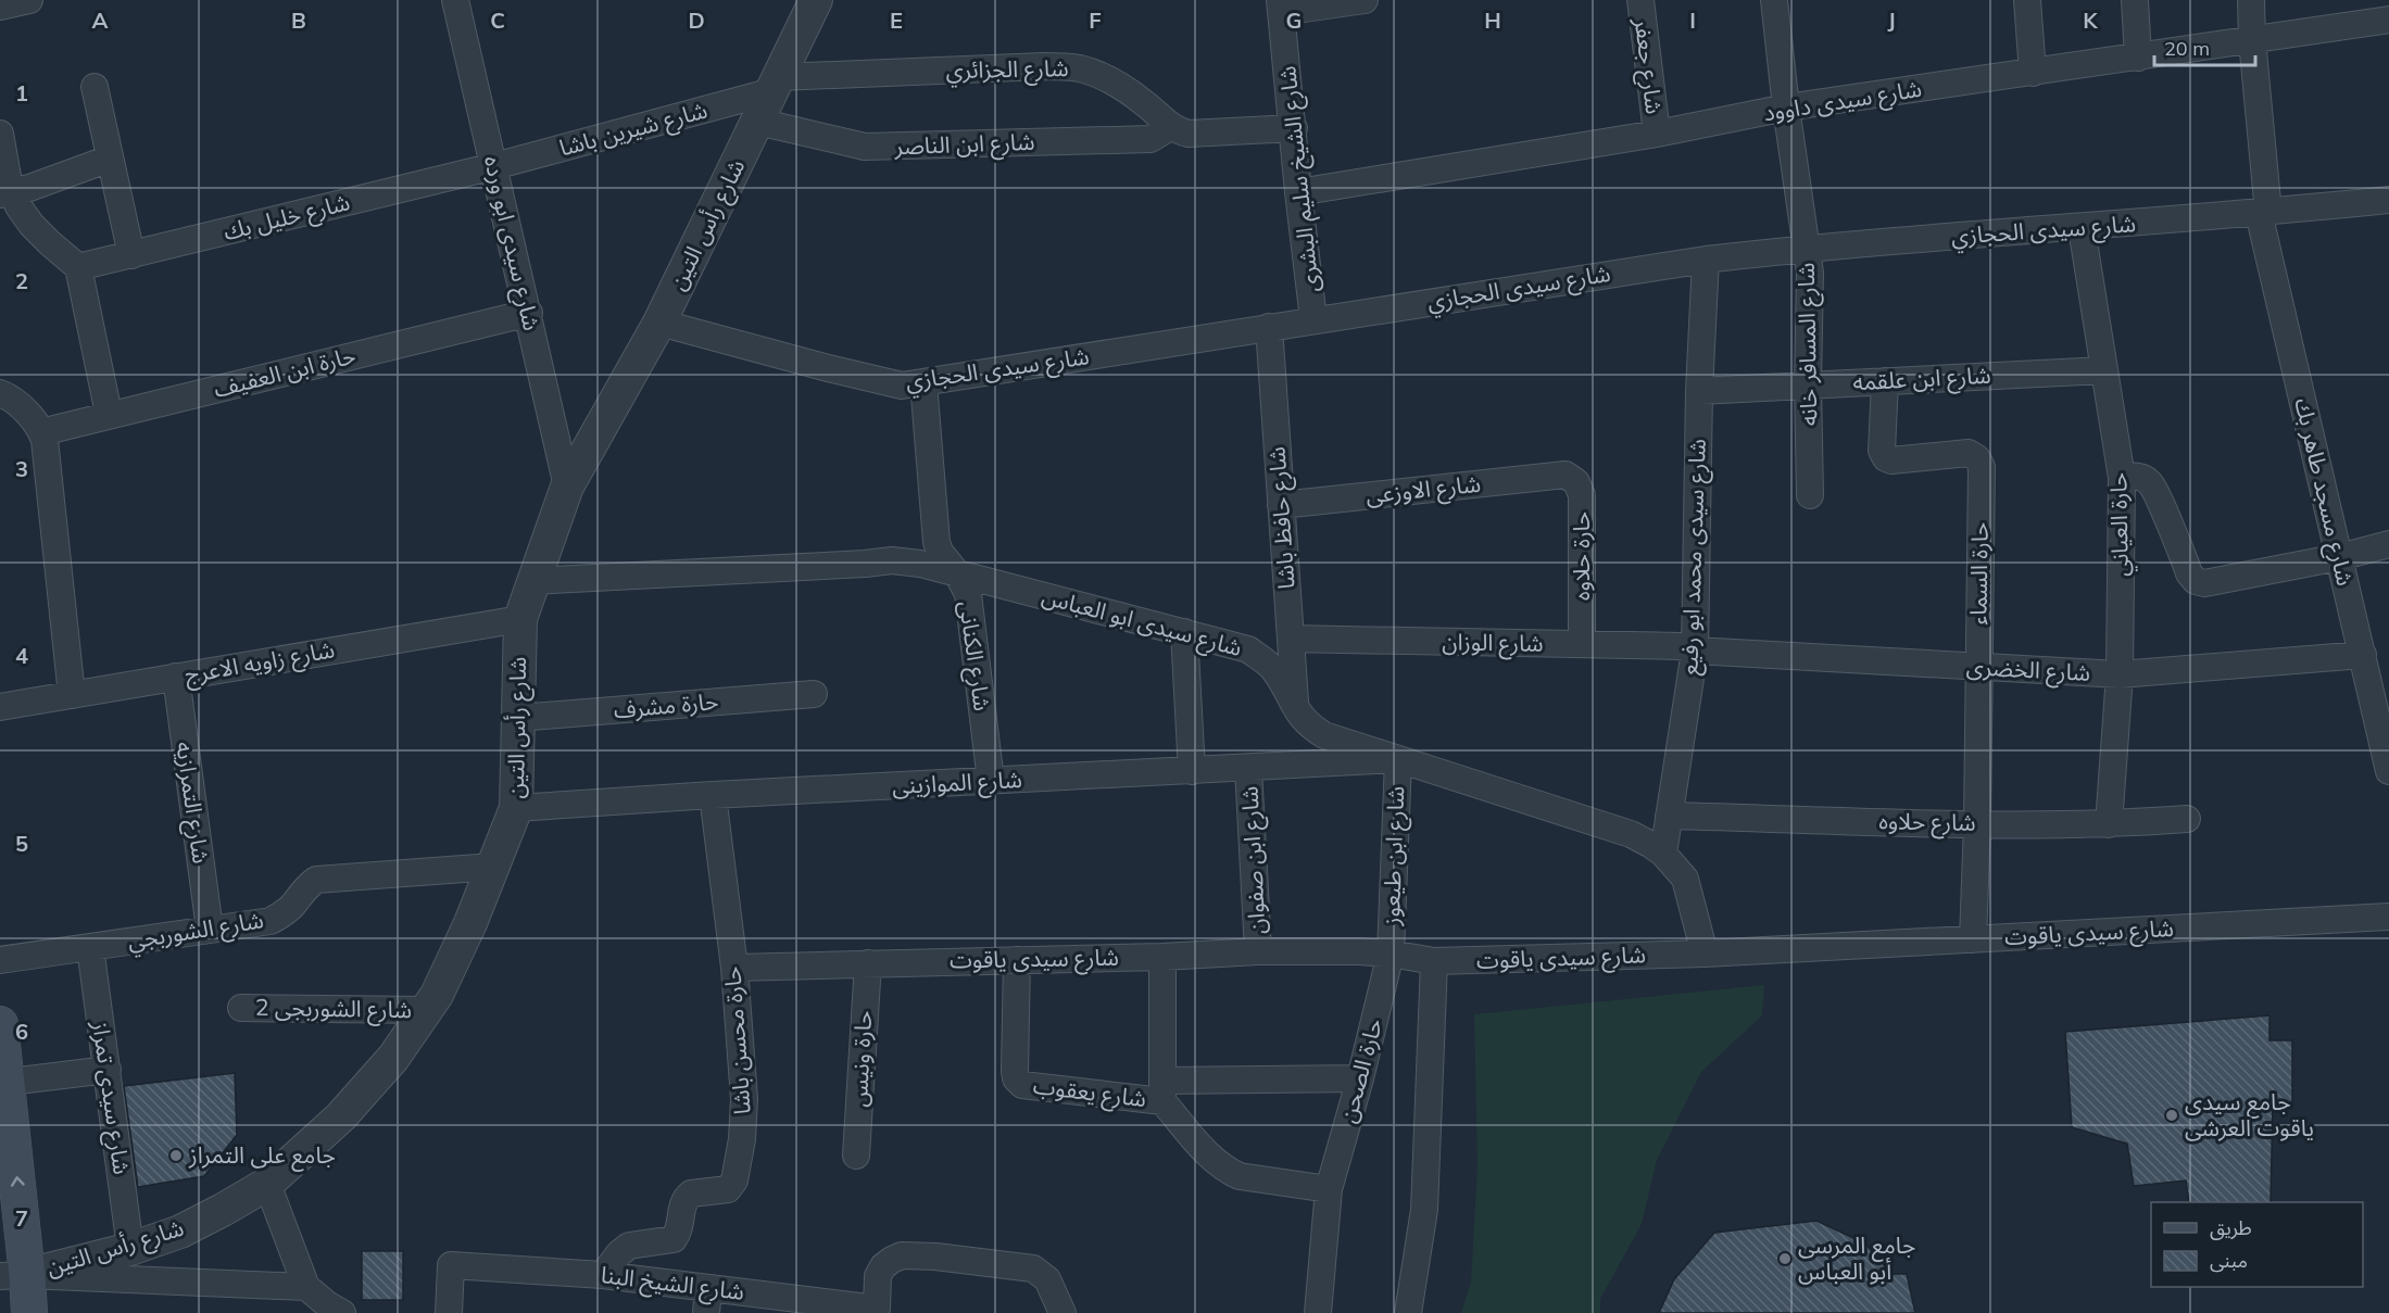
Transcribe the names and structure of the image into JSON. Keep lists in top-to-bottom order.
{
  "streets": {
    "street": [
      "شارع جعفر",
      "شارع الجزائري",
      "شارع سيدى داوود",
      "شارع شيرين باشا",
      "شارع ابن الناصر",
      "شارع الشيخ سليم البشرى",
      "شارع خليل بك",
      "شارع رأس التين",
      "شارع سيدى الحجازي",
      "شارع سيدى ابو ورده",
      "شارع المسافر خانه",
      "حارة ابن العفيف",
      "شارع ابن علقمه",
      "شارع الاوزعى",
      "شارع مسجد طاهر بك",
      "شارع حافظ باشا",
      "حارة العياني",
      "حارة حلاوه",
      "شارع سيدى محمد ابو رفيع",
      "حارة السماء",
      "شارع سيدى ابو العباس",
      "شارع الوزان",
      "شارع الكنانى",
      "شارع زاويه الاعرج",
      "شارع الخضرى",
      "حارة مشرف",
      "شارع الموازينى",
      "شارع التمرازيه",
      "شارع حلاوه",
      "شارع ابن طيعوز",
      "شارع ابن صفوان",
      "شارع الشوربجي",
      "شارع سيدى ياقوت",
      "شارع الشوربجى 2",
      "حارة محسن باشا",
      "حارة ونيس",
      "حارة الصحن",
      "شارع يعقوب",
      "شارع سيدى تمراز",
      "شارع الشيخ البنا"
    ]
  },
  "crossings": [
    ["شارع جعفر", "شارع سيدى داوود"],
    ["شارع الجزائري", "شارع شيرين باشا"],
    ["شارع الجزائري", "شارع ابن الناصر"],
    ["شارع الجزائري", "شارع رأس التين"],
    ["شارع سيدى داوود", "شارع الشيخ سليم البشرى"],
    ["شارع سيدى داوود", "شارع المسافر خانه"],
    ["شارع سيدى داوود", "شارع مسجد طاهر بك"],
    ["شارع شيرين باشا", "شارع خليل بك"],
    ["شارع شيرين باشا", "شارع رأس التين"],
    ["شارع شيرين باشا", "شارع سيدى ابو ورده"],
    ["شارع ابن الناصر", "شارع رأس التين"],
    ["شارع الشيخ سليم البشرى", "شارع سيدى الحجازي"],
    ["شارع خليل بك", "شارع سيدى ابو ورده"],
    ["شارع رأس التين", "شارع سيدى الحجازي"],
    ["شارع رأس التين", "شارع سيدى ابو ورده"],
    ["شارع رأس التين", "شارع سيدى ابو العباس"],
    ["شارع رأس التين", "شارع زاويه الاعرج"],
    ["شارع رأس التين", "حارة مشرف"],
    ["شارع رأس التين", "شارع الموازينى"],
    ["شارع رأس التين", "شارع الشوربجي"],
    ["شارع رأس التين", "شارع الشوربجى 2"],
    ["شارع رأس التين", "شارع سيدى تمراز"],
    ["شارع سيدى الحجازي", "شارع المسافر خانه"],
    ["شارع سيدى الحجازي", "شارع مسجد طاهر بك"],
    ["شارع سيدى الحجازي", "شارع حافظ باشا"],
    ["شارع سيدى الحجازي", "حارة العياني"],
    ["شارع سيدى الحجازي", "شارع سيدى محمد ابو رفيع"],
    ["شارع سيدى الحجازي", "شارع الكنانى"],
    ["شارع سيدى ابو ورده", "حارة ابن العفيف"],
    ["شارع المسافر خانه", "شارع ابن علقمه"],
    ["شارع ابن علقمه", "حارة العياني"],
    ["شارع ابن علقمه", "شارع سيدى محمد ابو رفيع"],
    ["شارع ابن علقمه", "حارة السماء"],
    ["شارع الاوزعى", "شارع حافظ باشا"],
    ["شارع الاوزعى", "حارة حلاوه"],
    ["شارع مسجد طاهر بك", "شارع الخضرى"],
    ["شارع حافظ باشا", "شارع سيدى ابو العباس"],
    ["شارع حافظ باشا", "شارع الوزان"],
    ["حارة العياني", "شارع الخضرى"],
    ["حارة العياني", "شارع حلاوه"],
    ["حارة حلاوه", "شارع الوزان"],
    ["شارع سيدى محمد ابو رفيع", "شارع سيدى ابو العباس"],
    ["شارع سيدى محمد ابو رفيع", "شارع الوزان"],
    ["شارع سيدى محمد ابو رفيع", "شارع الخضرى"],
    ["شارع سيدى محمد ابو رفيع", "شارع حلاوه"],
    ["حارة السماء", "شارع الخضرى"],
    ["حارة السماء", "شارع حلاوه"],
    ["حارة السماء", "شارع سيدى ياقوت"],
    ["شارع سيدى ابو العباس", "شارع الكنانى"],
    ["شارع سيدى ابو العباس", "شارع الموازينى"],
    ["شارع سيدى ابو العباس", "شارع ابن طيعوز"],
    ["شارع سيدى ابو العباس", "شارع سيدى ياقوت"],
    ["شارع الوزان", "شارع الخضرى"],
    ["شارع الكنانى", "شارع الموازينى"],
    ["شارع زاويه الاعرج", "شارع التمرازيه"],
    ["شارع الموازينى", "شارع ابن طيعوز"],
    ["شارع الموازينى", "شارع ابن صفوان"],
    ["شارع الموازينى", "حارة محسن باشا"],
    ["شارع التمرازيه", "شارع الشوربجي"],
    ["شارع ابن طيعوز", "شارع سيدى ياقوت"],
    ["شارع ابن طيعوز", "حارة الصحن"],
    ["شارع ابن صفوان", "شارع سيدى ياقوت"],
    ["شارع الشوربجي", "شارع سيدى تمراز"],
    ["شارع سيدى ياقوت", "حارة محسن باشا"],
    ["شارع سيدى ياقوت", "حارة ونيس"],
    ["شارع سيدى ياقوت", "حارة الصحن"],
    ["شارع سيدى ياقوت", "شارع يعقوب"],
    ["حارة محسن باشا", "شارع الشيخ البنا"],
    ["حارة الصحن", "شارع يعقوب"]
  ],
  "places": ["جامع سيدى ياقوت العرشى", "جامع على التمراز", "جامع المرسى أبو العباس"],
  "legend": ["طريق", "مبنى"],
  "scale_bar": "20 m",
  "grid": {
    "columns": [
      "A",
      "B",
      "C",
      "D",
      "E",
      "F",
      "G",
      "H",
      "I",
      "J",
      "K"
    ],
    "rows": [
      "1",
      "2",
      "3",
      "4",
      "5",
      "6",
      "7"
    ]
  }
}
